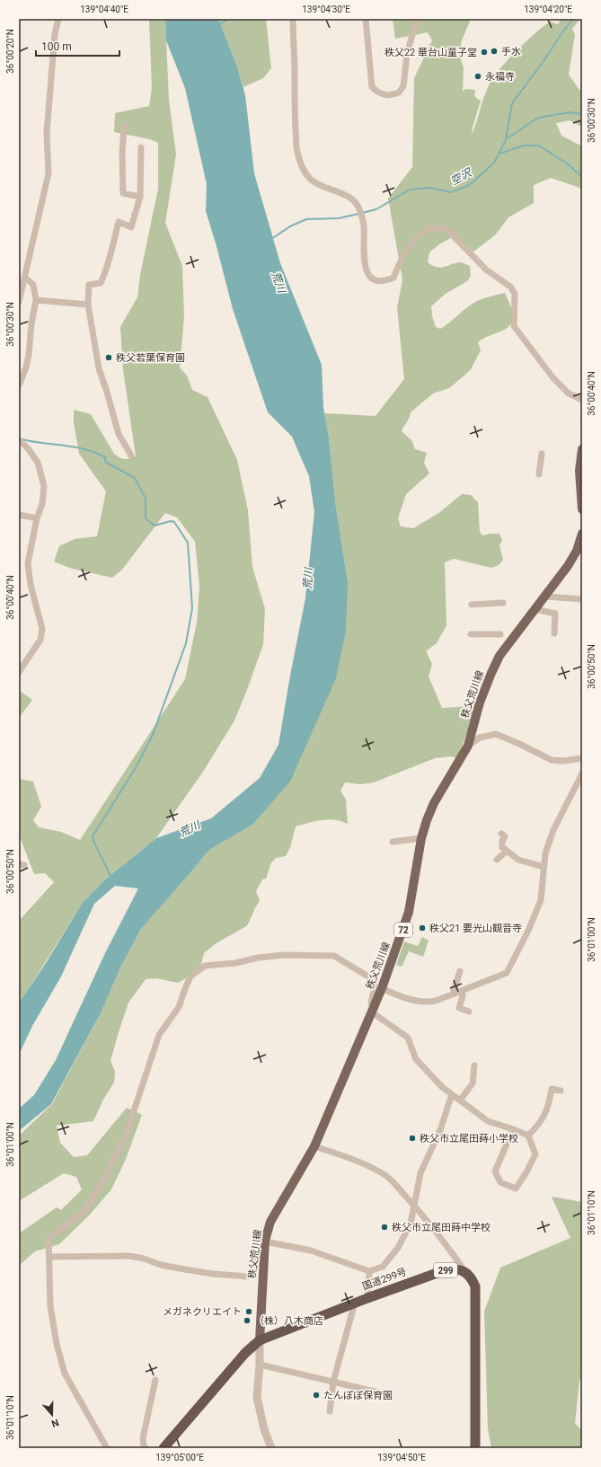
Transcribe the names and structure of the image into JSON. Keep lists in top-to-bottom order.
{
  "streets": {
    "highway": ["299", "国道299号"],
    "main road": ["秩父荒川線", "72"]
  },
  "crossings": [
    ["秩父荒川線", "国道299号"],
    ["299", "国道299号"]
  ],
  "water": ["空沢", "荒川"],
  "places": [
    "手水",
    "秩父22 華台山童子堂",
    "永福寺",
    "秩父若葉保育園",
    "秩父21 要光山観音寺",
    "秩父市立尾田蒔小学校",
    "秩父市立尾田蒔中学校",
    "メガネクリエイト",
    "（株）八木商店",
    "たんぽぽ保育園"
  ],
  "scale_bar": "100 m",
  "north": "bottom",
  "coordinates": [
    "139°04'40\"E",
    "139°04'30\"E",
    "139°04'20\"E",
    "36°00'20\"N",
    "36°00'30\"N",
    "36°00'40\"N",
    "36°00'50\"N",
    "36°01'00\"N",
    "36°01'10\"N",
    "139°05'00\"E",
    "139°04'50\"E"
  ]
}
